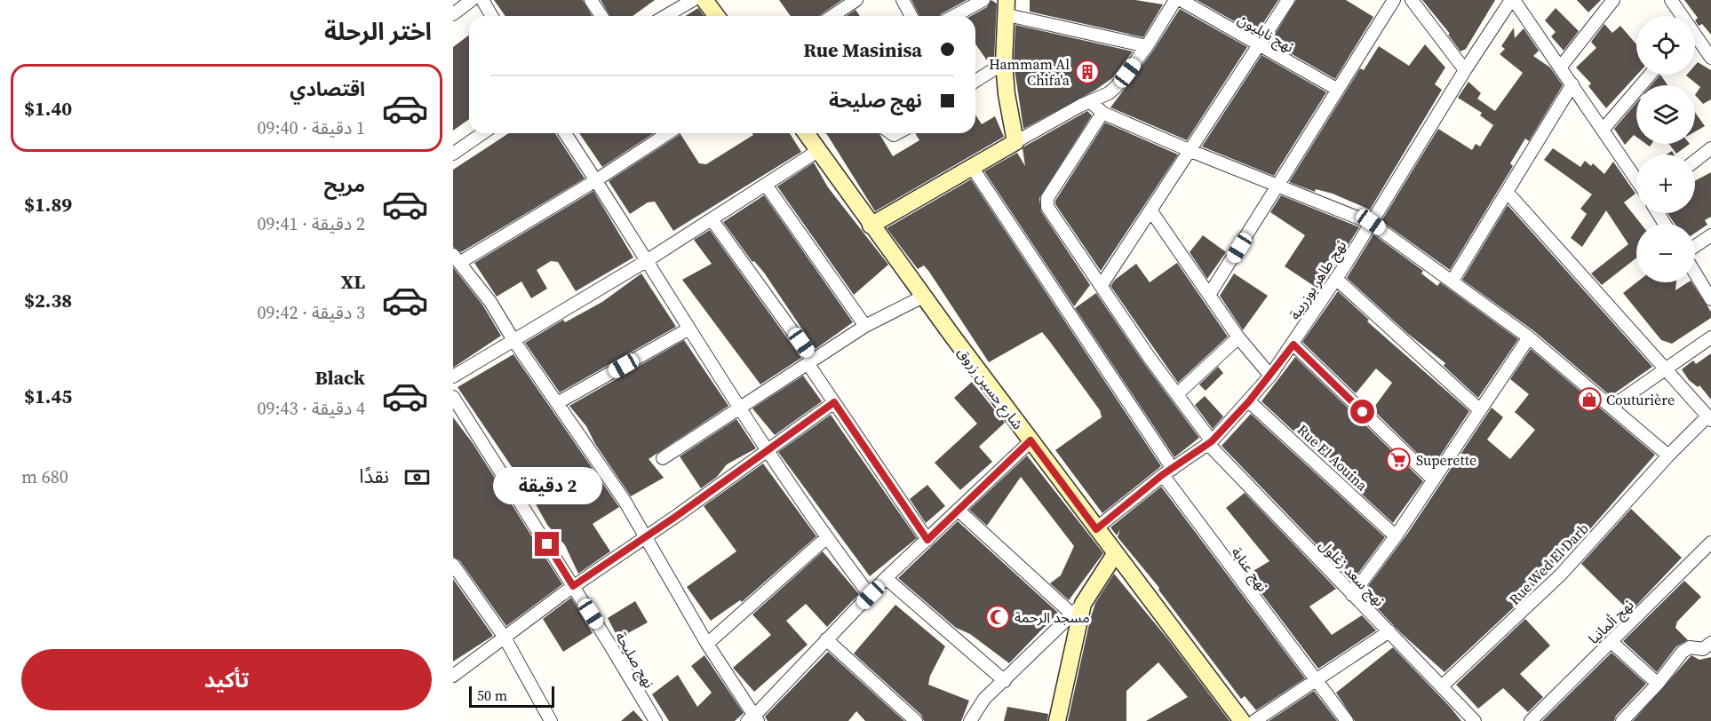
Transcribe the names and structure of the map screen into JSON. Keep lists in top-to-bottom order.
{
  "streets": {
    "street": [
      "نهج نابليون",
      "نهج طاهر بوزريبة",
      "شارع حسين زروق",
      "Rue El Aouina",
      "Rue Wed El Darb",
      "نهج عنابة",
      "نهج سعد زغلول",
      "نهج ألمانيا",
      "نهج صليحة"
    ]
  },
  "crossings": [
    ["نهج طاهر بوزريبة", "شارع حسين زروق"],
    ["نهج طاهر بوزريبة", "Rue El Aouina"],
    ["نهج طاهر بوزريبة", "نهج عنابة"],
    ["نهج طاهر بوزريبة", "نهج سعد زغلول"],
    ["Rue Wed El Darb", "نهج سعد زغلول"]
  ],
  "places": {
    "building": ["Hammam Al Chifa'a"],
    "shop": ["Couturière"],
    "supermarket": ["Superette"],
    "mosque": ["مسجد الرحمة"]
  },
  "scale_bar": "50 m",
  "page": {
    "heading": "اختر الرحلة",
    "map_buttons": ["+", "−"],
    "banner": ["Rue Masinisa", "نهج صليحة"],
    "list": [
      {
        "name": "اقتصادي",
        "note": "1 دقيقة · 09:40",
        "value": "$1.40"
      },
      {
        "name": "مريح",
        "note": "2 دقيقة · 09:41",
        "value": "$1.89"
      },
      {
        "name": "XL",
        "note": "3 دقيقة · 09:42",
        "value": "$2.38"
      },
      {
        "name": "Black",
        "note": "4 دقيقة · 09:43",
        "value": "$1.45"
      }
    ],
    "pay": ["نقدًا", "680 m"],
    "bubble": "2 دقيقة",
    "buttons": "تأكيد",
    "scale": "50 m"
  }
}
